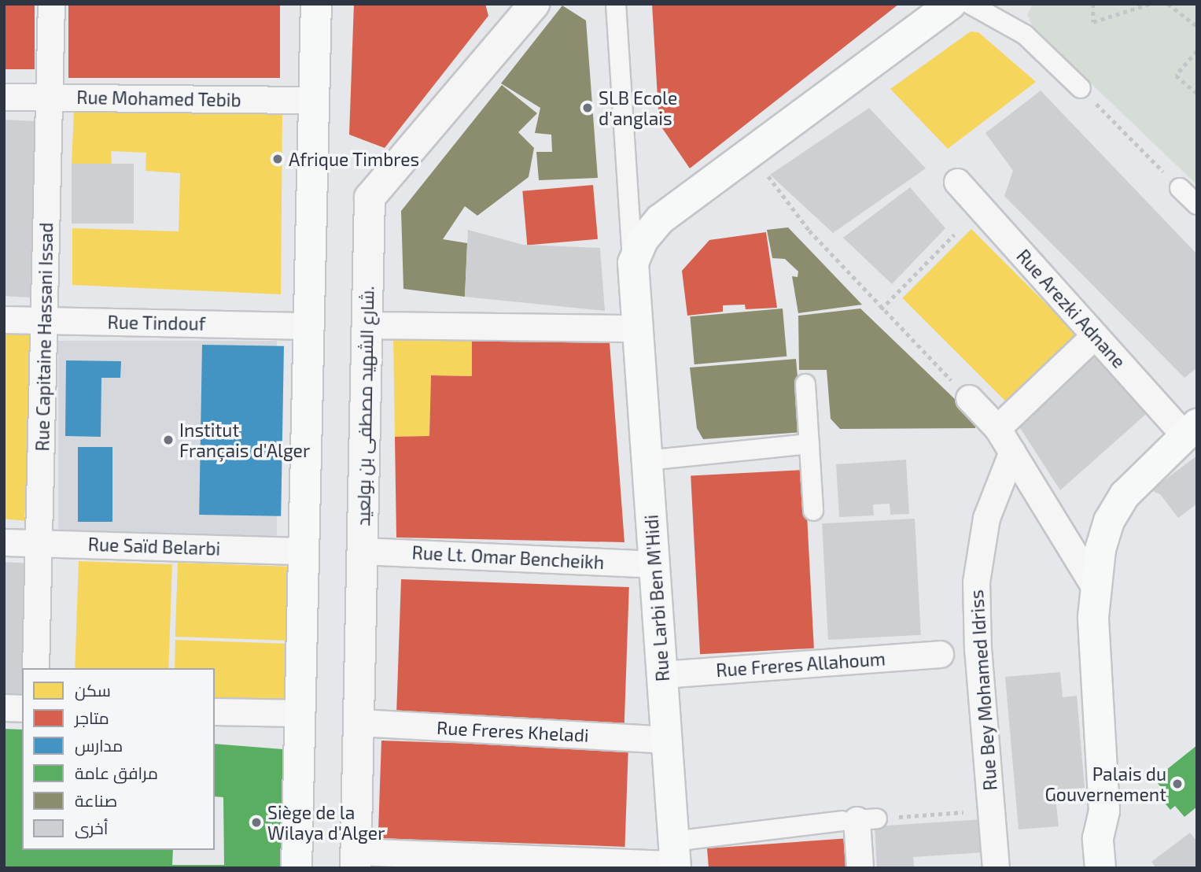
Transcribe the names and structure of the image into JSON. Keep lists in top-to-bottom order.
{
  "streets": {
    "main road": ["Rue Larbi Ben M'Hidi"],
    "street": [
      "Rue Mohamed Tebib",
      "Rue Arezki Adnane",
      "Rue Tindouf",
      "Rue Capitaine Hassani Issad",
      "شارع الشهيد مصطفى بن بولعيد.",
      "Rue Saïd Belarbi",
      "Rue Lt. Omar Bencheikh",
      "Rue Freres Allahoum",
      "Rue Bey Mohamed Idriss",
      "Rue Freres Kheladi"
    ]
  },
  "crossings": [
    ["Rue Mohamed Tebib", "Rue Capitaine Hassani Issad"],
    ["Rue Tindouf", "Rue Capitaine Hassani Issad"],
    ["Rue Capitaine Hassani Issad", "Rue Saïd Belarbi"],
    ["شارع الشهيد مصطفى بن بولعيد.", "Rue Lt. Omar Bencheikh"],
    ["شارع الشهيد مصطفى بن بولعيد.", "Rue Freres Kheladi"],
    ["Rue Lt. Omar Bencheikh", "Rue Larbi Ben M'Hidi"],
    ["Rue Larbi Ben M'Hidi", "Rue Freres Allahoum"],
    ["Rue Larbi Ben M'Hidi", "Rue Freres Kheladi"]
  ],
  "places": [
    "SLB Ecole d'anglais",
    "Afrique Timbres",
    "Institut Français d'Alger",
    "Palais du Gouvernement",
    "Siège de la Wilaya d'Alger"
  ],
  "legend": [
    "سكن",
    "متاجر",
    "مدارس",
    "مرافق عامة",
    "صناعة",
    "أخرى"
  ]
}
